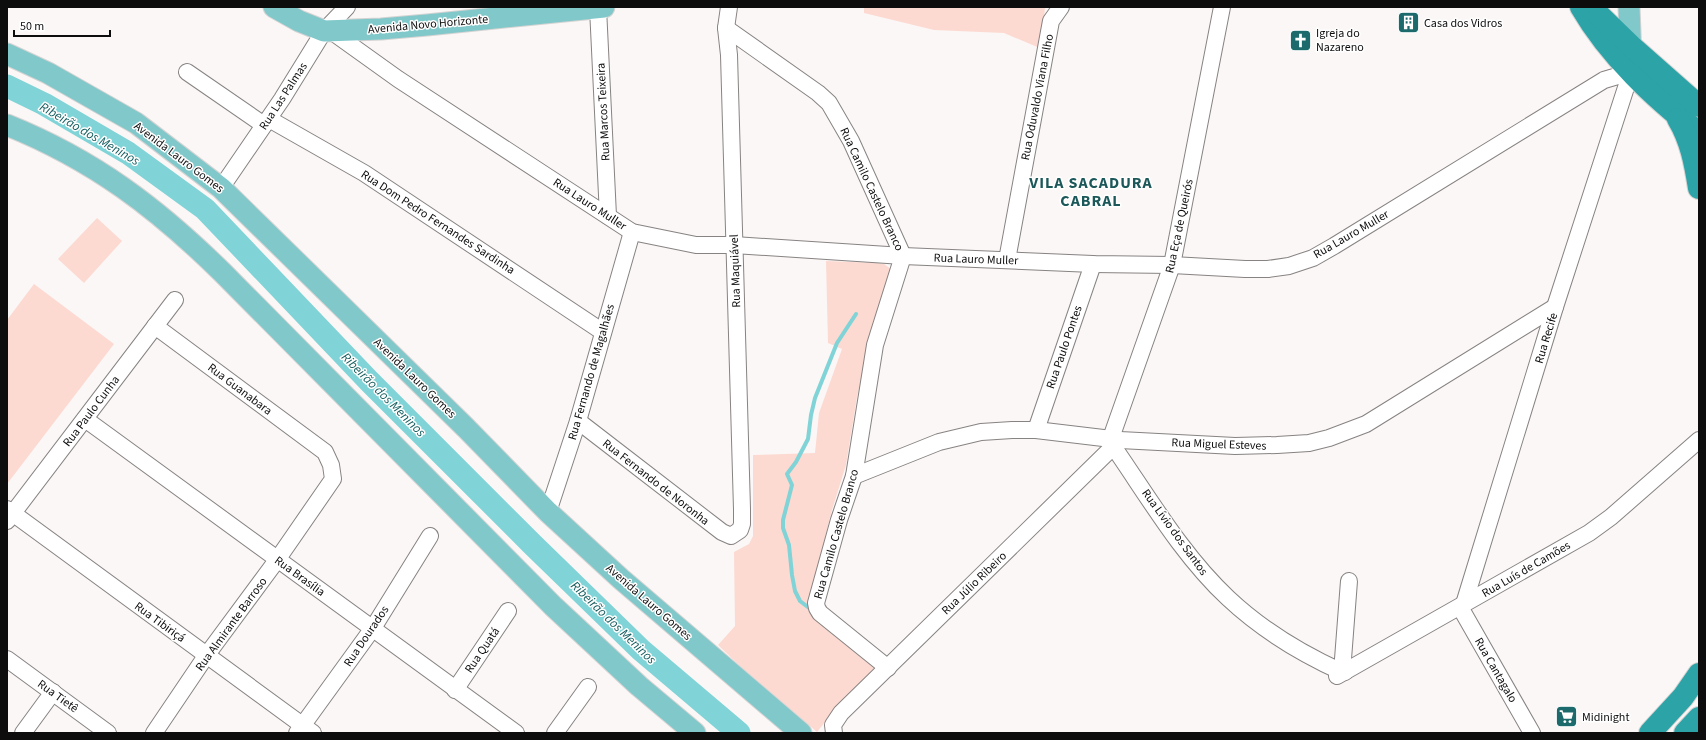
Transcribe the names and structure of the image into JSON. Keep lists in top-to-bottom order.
{
  "streets": {
    "main road": ["Avenida Novo Horizonte", "Avenida Lauro Gomes", "Rua Lauro Muller"],
    "street": [
      "Rua Las Palmas",
      "Rua Oduvaldo Viana Filho",
      "Rua Marcos Teixeira",
      "Rua Camilo Castelo Branco",
      "Rua Dom Pedro Fernandes Sardinha",
      "Rua Eça de Queirós",
      "Rua Maquiável",
      "Rua Recife",
      "Rua Paulo Pontes",
      "Rua Fernando de Magalhães",
      "Rua Guanabara",
      "Rua Paulo Cunha",
      "Rua Miguel Esteves",
      "Rua Fernando de Noronha",
      "Rua Lívio dos Santos",
      "Rua Luís de Camões",
      "Rua Brasília",
      "Rua Júlio Ribeiro",
      "Rua Tibiriçá",
      "Rua Almirante Barroso",
      "Rua Dourados",
      "Rua Quatá",
      "Rua Cantagalo",
      "Rua Tietê"
    ]
  },
  "crossings": [
    ["Avenida Novo Horizonte", "Rua Las Palmas"],
    ["Avenida Novo Horizonte", "Rua Marcos Teixeira"],
    ["Avenida Novo Horizonte", "Rua Lauro Muller"],
    ["Rua Las Palmas", "Avenida Lauro Gomes"],
    ["Rua Las Palmas", "Rua Lauro Muller"],
    ["Rua Las Palmas", "Rua Dom Pedro Fernandes Sardinha"],
    ["Rua Oduvaldo Viana Filho", "Rua Lauro Muller"],
    ["Rua Marcos Teixeira", "Rua Lauro Muller"],
    ["Avenida Lauro Gomes", "Rua Fernando de Magalhães"],
    ["Rua Camilo Castelo Branco", "Rua Lauro Muller"],
    ["Rua Camilo Castelo Branco", "Rua Maquiável"],
    ["Rua Camilo Castelo Branco", "Rua Miguel Esteves"],
    ["Rua Camilo Castelo Branco", "Rua Júlio Ribeiro"],
    ["Rua Lauro Muller", "Rua Eça de Queirós"],
    ["Rua Lauro Muller", "Rua Maquiável"],
    ["Rua Lauro Muller", "Rua Recife"],
    ["Rua Lauro Muller", "Rua Paulo Pontes"],
    ["Rua Lauro Muller", "Rua Fernando de Magalhães"],
    ["Rua Dom Pedro Fernandes Sardinha", "Rua Fernando de Magalhães"],
    ["Rua Eça de Queirós", "Rua Miguel Esteves"],
    ["Rua Eça de Queirós", "Rua Lívio dos Santos"],
    ["Rua Eça de Queirós", "Rua Júlio Ribeiro"],
    ["Rua Maquiável", "Rua Fernando de Noronha"],
    ["Rua Recife", "Rua Miguel Esteves"],
    ["Rua Recife", "Rua Luís de Camões"],
    ["Rua Recife", "Rua Cantagalo"],
    ["Rua Paulo Pontes", "Rua Miguel Esteves"],
    ["Rua Fernando de Magalhães", "Rua Fernando de Noronha"],
    ["Rua Guanabara", "Rua Paulo Cunha"],
    ["Rua Guanabara", "Rua Almirante Barroso"],
    ["Rua Paulo Cunha", "Rua Brasília"],
    ["Rua Paulo Cunha", "Rua Tibiriçá"],
    ["Rua Miguel Esteves", "Rua Lívio dos Santos"],
    ["Rua Miguel Esteves", "Rua Júlio Ribeiro"],
    ["Rua Lívio dos Santos", "Rua Luís de Camões"],
    ["Rua Lívio dos Santos", "Rua Júlio Ribeiro"],
    ["Rua Luís de Camões", "Rua Cantagalo"],
    ["Rua Brasília", "Rua Almirante Barroso"],
    ["Rua Brasília", "Rua Dourados"],
    ["Rua Brasília", "Rua Quatá"],
    ["Rua Tibiriçá", "Rua Almirante Barroso"],
    ["Rua Tibiriçá", "Rua Dourados"]
  ],
  "districts": ["VILA SACADURA CABRAL"],
  "water": ["Ribeirão dos Meninos"],
  "places": {
    "building": ["Casa dos Vidros"],
    "church": ["Igreja do Nazareno"],
    "supermarket": ["Midinight"]
  },
  "scale_bar": "50 m"
}
